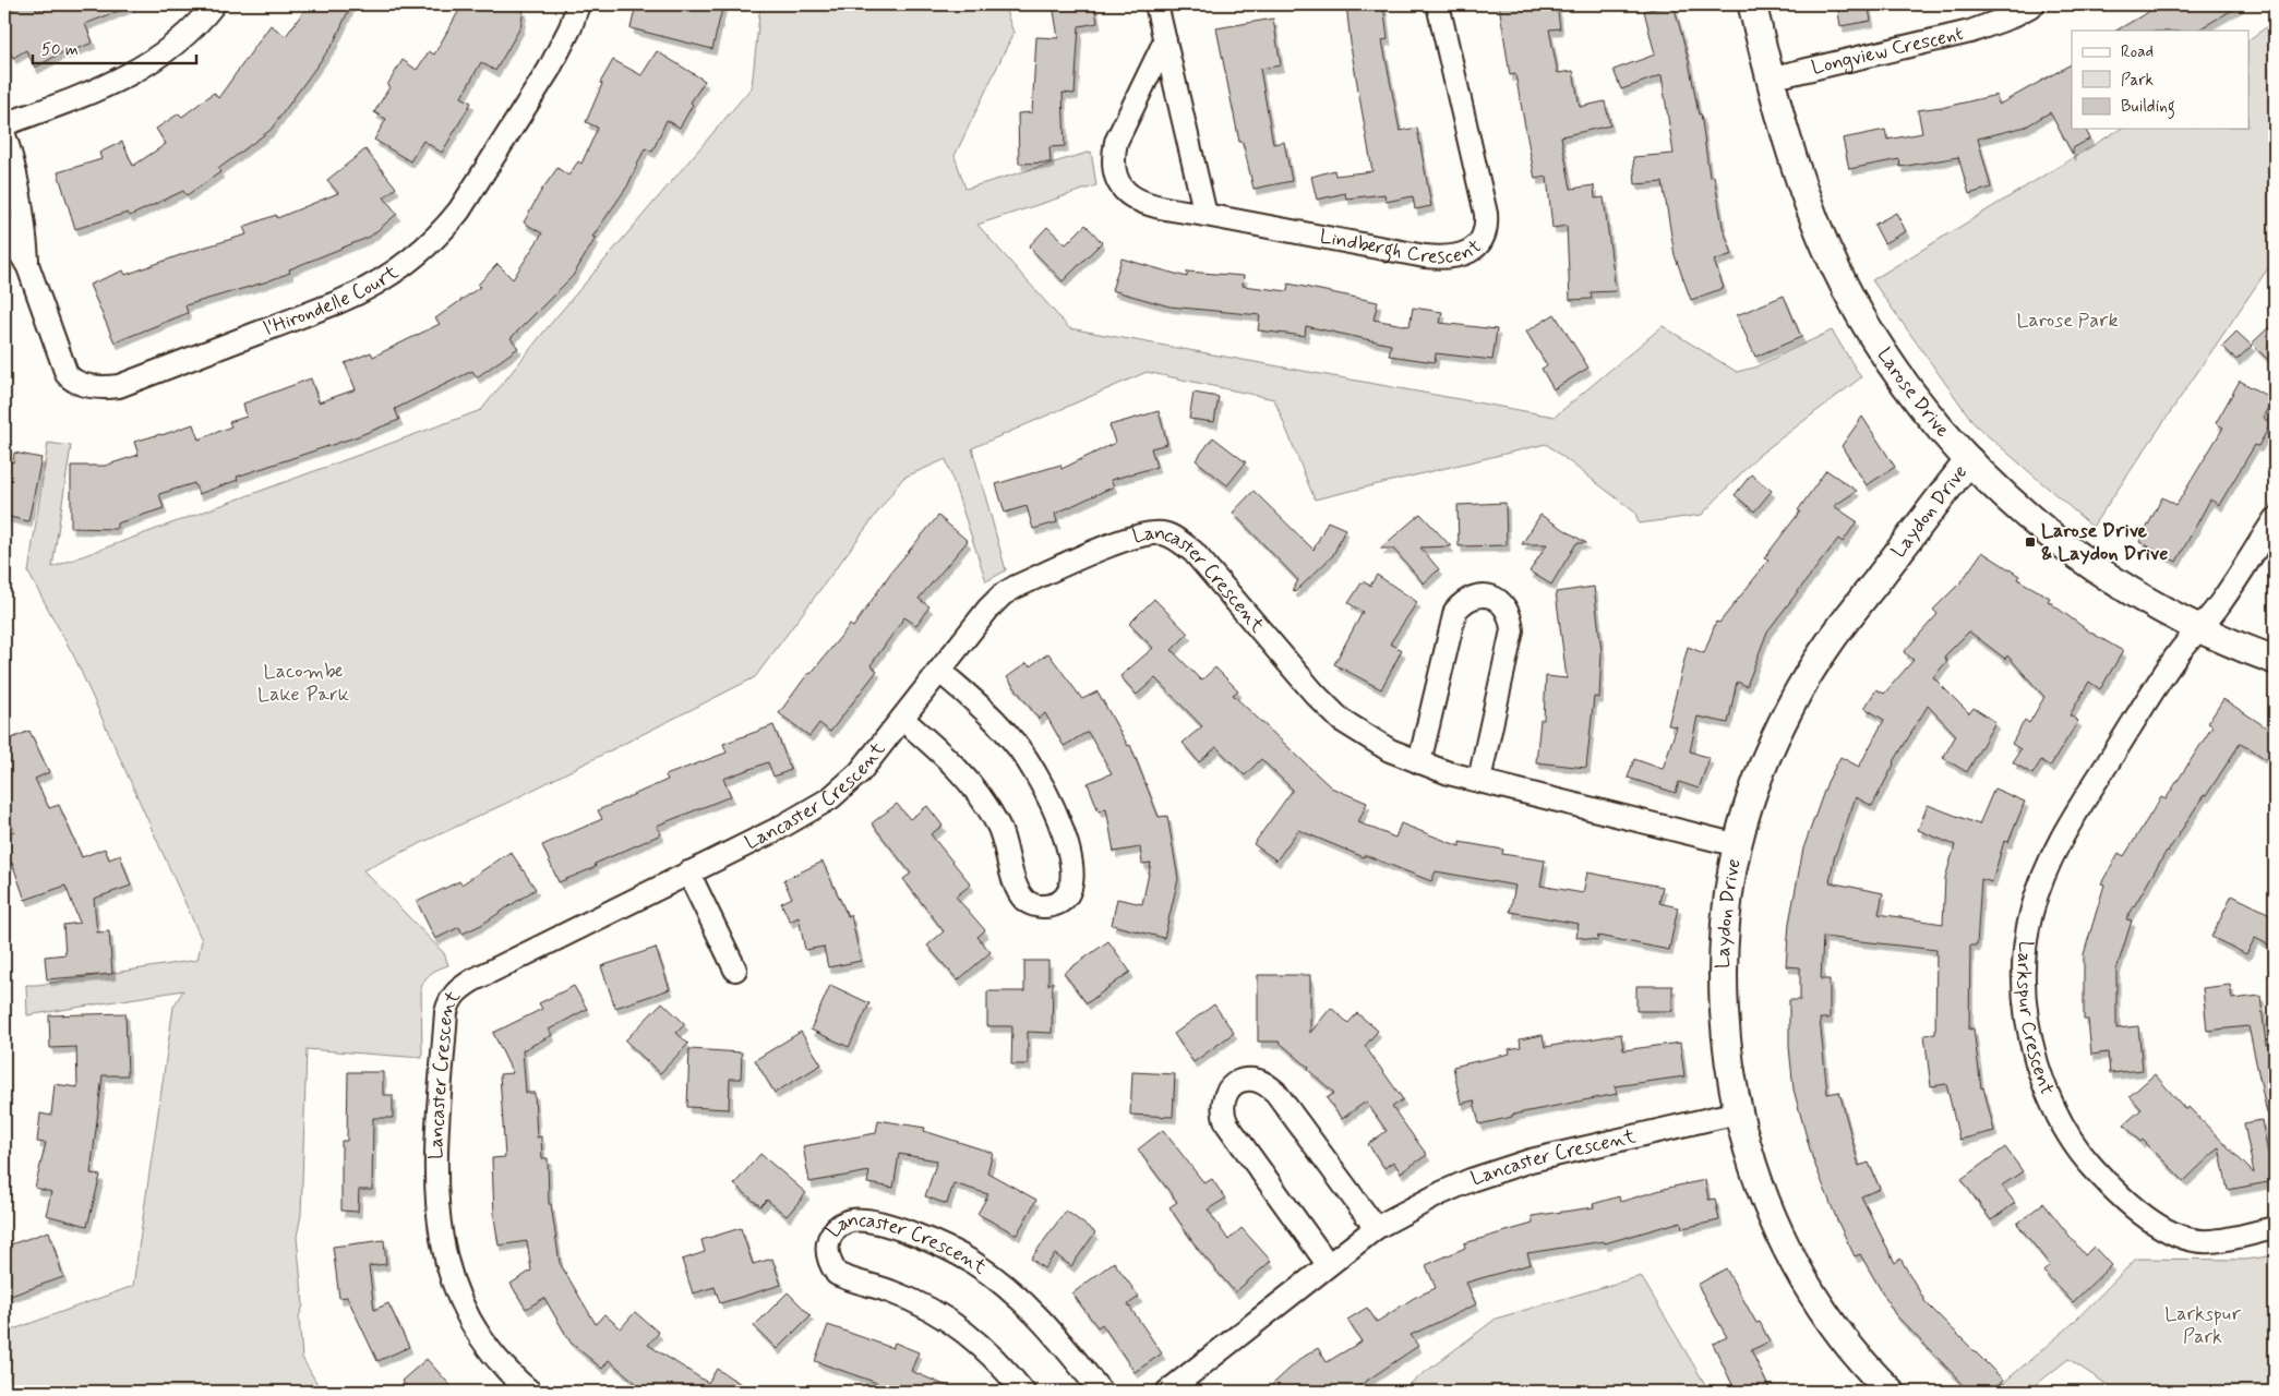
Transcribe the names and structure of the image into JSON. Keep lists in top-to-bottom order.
{
  "streets": {
    "street": [
      "Longview Crescent",
      "Lindbergh Crescent",
      "l'Hirondelle Court",
      "Larose Drive",
      "Laydon Drive",
      "Lancaster Crescent",
      "Larkspur Crescent"
    ]
  },
  "crossings": [
    ["Longview Crescent", "Larose Drive"],
    ["Larose Drive", "Laydon Drive"],
    ["Larose Drive", "Larkspur Crescent"],
    ["Laydon Drive", "Lancaster Crescent"]
  ],
  "parks": ["Larose Park", "Lacombe Lake Park", "Larkspur Park"],
  "places": {
    "transit": ["Larose Drive & Laydon Drive"]
  },
  "legend": ["Road", "Park", "Building"],
  "scale_bar": "50 m"
}
